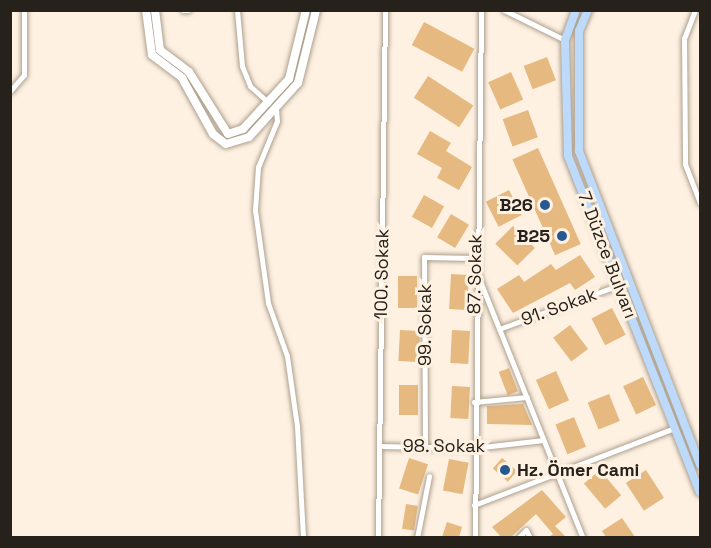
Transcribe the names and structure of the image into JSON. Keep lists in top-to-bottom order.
{
  "streets": {
    "main road": ["7. Düzce Bulvarı"],
    "street": [
      "100. Sokak",
      "87. Sokak",
      "91. Sokak",
      "99. Sokak",
      "98. Sokak"
    ]
  },
  "crossings": [
    ["7. Düzce Bulvarı", "91. Sokak"],
    ["100. Sokak", "98. Sokak"],
    ["87. Sokak", "99. Sokak"],
    ["87. Sokak", "98. Sokak"],
    ["99. Sokak", "98. Sokak"]
  ],
  "places": ["B26", "B25", "Hz. Ömer Cami"]
}
